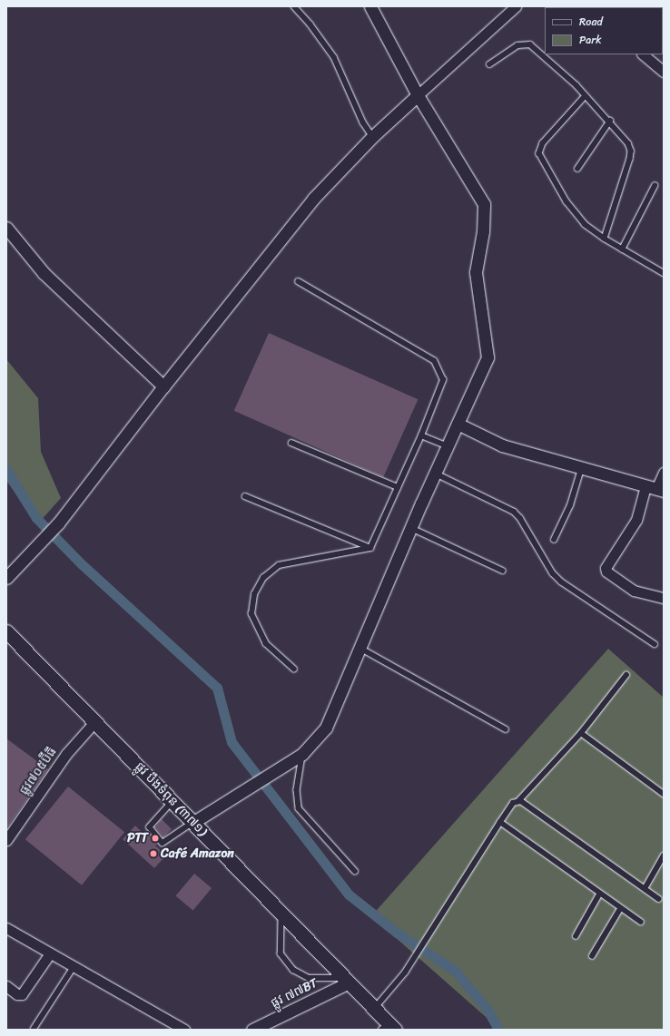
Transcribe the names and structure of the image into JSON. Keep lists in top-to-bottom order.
{
  "streets": {
    "main road": ["ផ្លូវ បឹងទំពុន (៣៧១)"],
    "street": ["ផ្លូវ៧០៥ប៊ីធី", "ផ្លូវ ៧៧BT"]
  },
  "crossings": [
    ["ផ្លូវ៧០៥ប៊ីធី", "ផ្លូវ បឹងទំពុន (៣៧១)"],
    ["ផ្លូវ បឹងទំពុន (៣៧១)", "ផ្លូវ ៧៧BT"]
  ],
  "places": ["PTT", "Café Amazon"],
  "legend": ["Road", "Park"]
}
